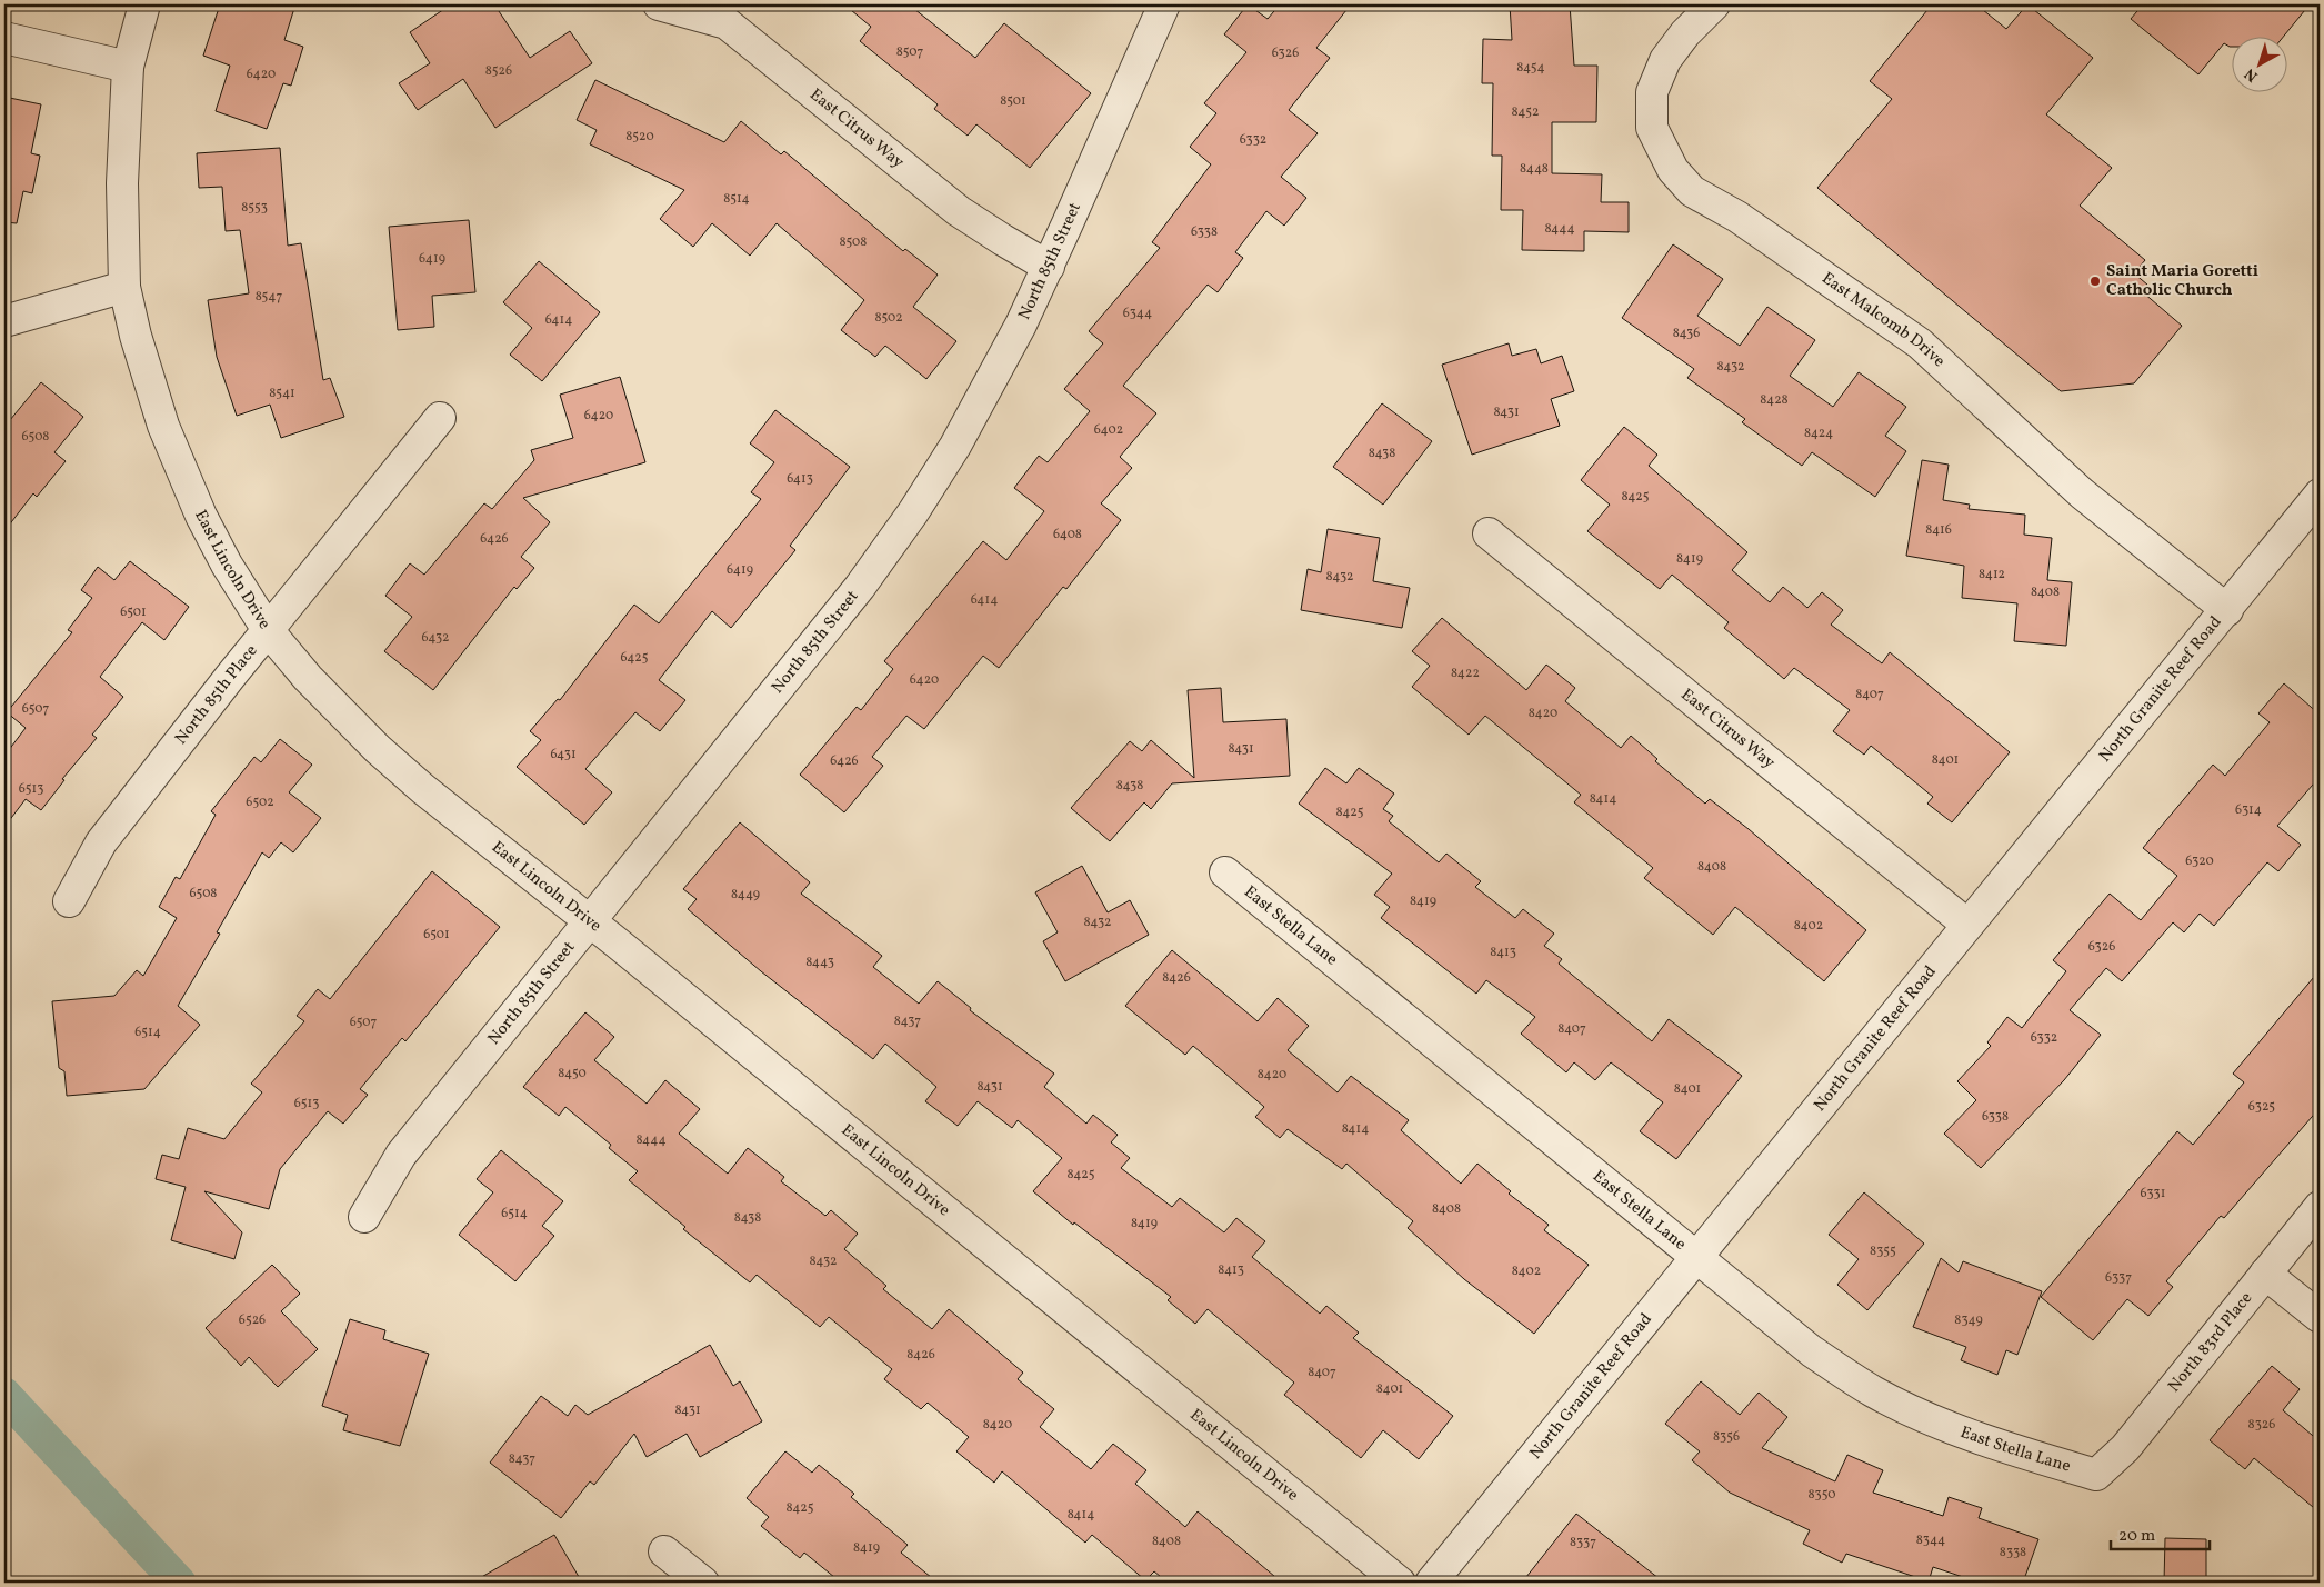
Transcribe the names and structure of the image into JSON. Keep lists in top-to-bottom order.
{
  "streets": {
    "street": [
      "East Citrus Way",
      "North 85th Street",
      "East Malcomb Drive",
      "East Lincoln Drive",
      "North Granite Reef Road",
      "North 85th Place",
      "East Stella Lane",
      "North 83rd Place"
    ]
  },
  "crossings": [
    ["East Citrus Way", "North 85th Street"],
    ["East Citrus Way", "North Granite Reef Road"],
    ["North 85th Street", "East Lincoln Drive"],
    ["East Malcomb Drive", "North Granite Reef Road"],
    ["East Lincoln Drive", "North 85th Place"],
    ["North Granite Reef Road", "East Stella Lane"],
    ["East Stella Lane", "North 83rd Place"]
  ],
  "places": ["Saint Maria Goretti Catholic Church"],
  "house_numbers": [
    "8507",
    "6326",
    "8454",
    "8526",
    "6420",
    "8501",
    "8452",
    "8520",
    "6332",
    "8448",
    "8514",
    "8553",
    "8444",
    "6338",
    "8508",
    "6419",
    "8547",
    "6344",
    "8502",
    "6414",
    "8436",
    "8432",
    "8541",
    "8428",
    "8431",
    "6420",
    "6402",
    "8424",
    "6508",
    "8438",
    "6413",
    "8425",
    "8416",
    "6408",
    "6426",
    "8419",
    "6419",
    "8412",
    "8432",
    "8408",
    "6414",
    "6501",
    "6432",
    "6425",
    "8422",
    "6420",
    "8407",
    "6507",
    "8420",
    "8431",
    "6431",
    "8401",
    "6426",
    "8438",
    "6513",
    "8414",
    "6502",
    "6314",
    "8425",
    "6320",
    "8408",
    "6508",
    "8449",
    "8419",
    "8432",
    "8402",
    "6501",
    "6326",
    "8413",
    "8443",
    "8426",
    "8437",
    "6507",
    "8407",
    "6514",
    "6332",
    "8450",
    "8420",
    "8431",
    "8401",
    "6513",
    "6325",
    "6338",
    "8414",
    "8444",
    "8425",
    "6331",
    "8408",
    "6514",
    "8438",
    "8419",
    "8355",
    "8432",
    "8413",
    "8402",
    "6337",
    "6526",
    "8349",
    "8426",
    "8407",
    "8401",
    "8431",
    "8420",
    "8326",
    "8356",
    "8437",
    "8350",
    "8425",
    "8414",
    "8344",
    "8408",
    "8337",
    "8419",
    "8338"
  ],
  "scale_bar": "20 m",
  "north": "bottom left"
}
